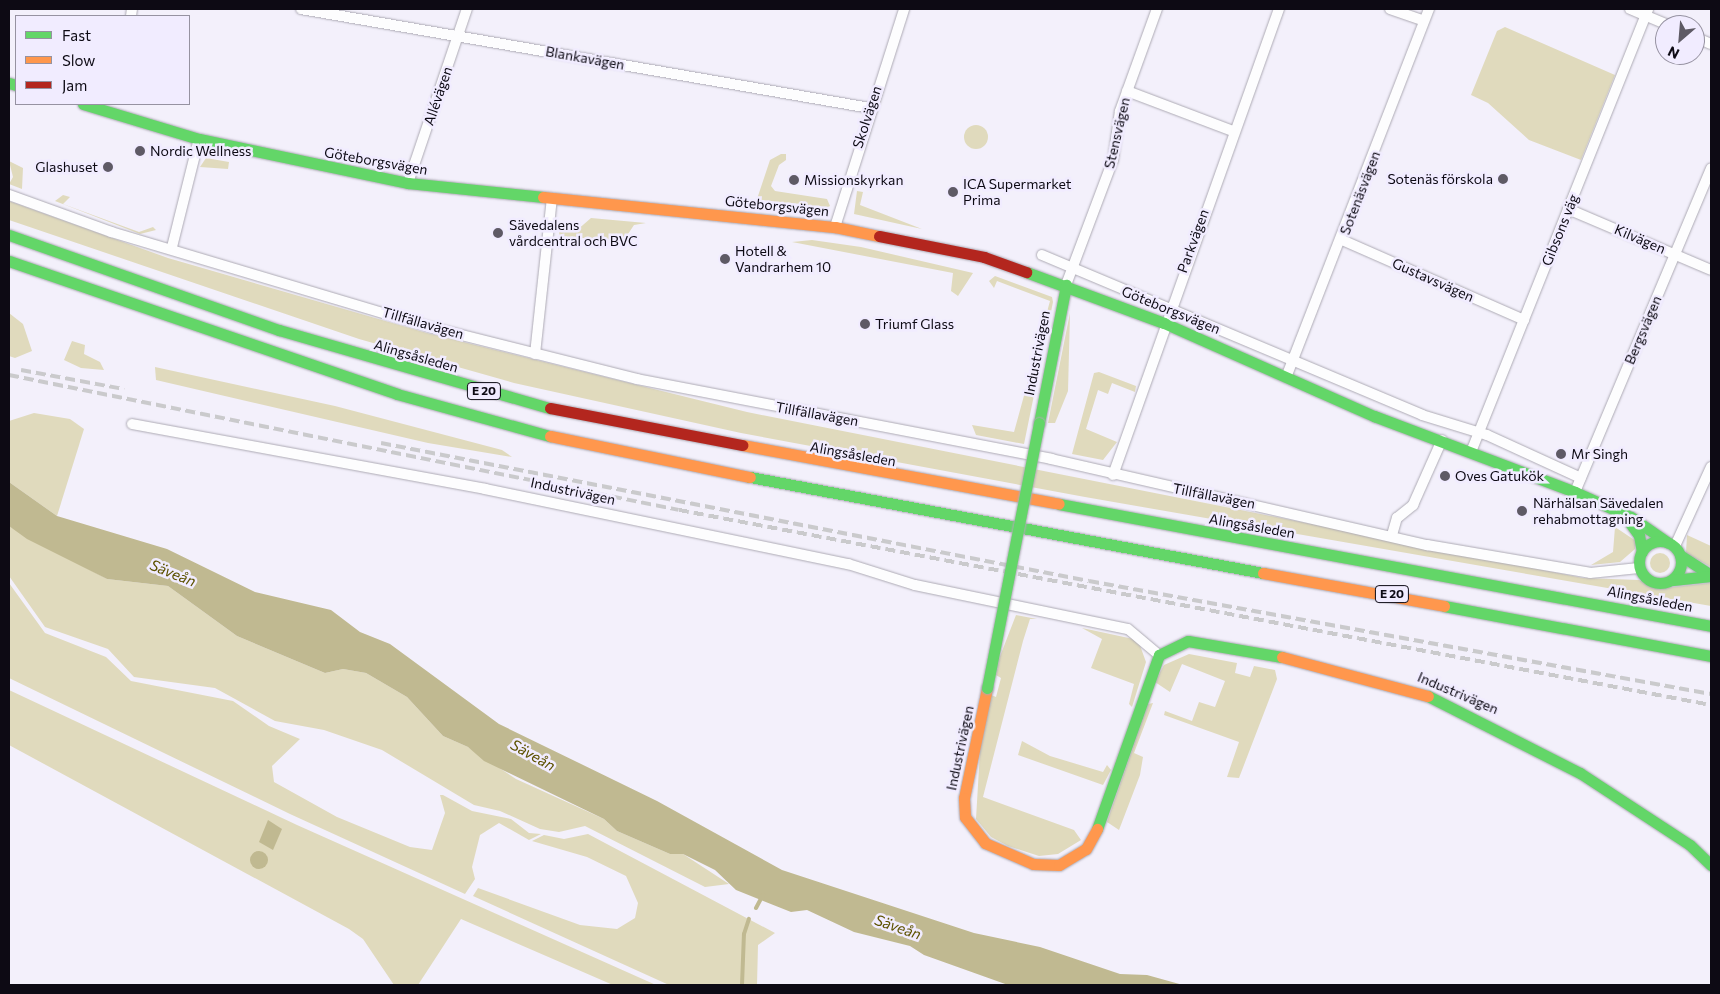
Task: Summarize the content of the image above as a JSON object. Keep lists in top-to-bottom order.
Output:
{
  "streets": {
    "main road": [
      "Göteborgsvägen",
      "Industrivägen",
      "Alingsåsleden",
      "E 20"
    ],
    "street": [
      "Blankavägen",
      "Allévägen",
      "Skolvägen",
      "Stensvägen",
      "Sotenäsvägen",
      "Gibsons väg",
      "Kilvägen",
      "Parkvägen",
      "Gustavsvägen",
      "Tillfällavägen",
      "Bergsvägen"
    ]
  },
  "crossings": [
    ["Blankavägen", "Allévägen"],
    ["Blankavägen", "Skolvägen"],
    ["Allévägen", "Göteborgsvägen"],
    ["Skolvägen", "Göteborgsvägen"],
    ["Stensvägen", "Göteborgsvägen"],
    ["Stensvägen", "Industrivägen"],
    ["Göteborgsvägen", "Sotenäsvägen"],
    ["Göteborgsvägen", "Gibsons väg"],
    ["Göteborgsvägen", "Parkvägen"],
    ["Göteborgsvägen", "Tillfällavägen"],
    ["Göteborgsvägen", "Bergsvägen"],
    ["Göteborgsvägen", "Industrivägen"],
    ["Sotenäsvägen", "Gustavsvägen"],
    ["Gibsons väg", "Kilvägen"],
    ["Gibsons väg", "Gustavsvägen"],
    ["Kilvägen", "Bergsvägen"],
    ["Parkvägen", "Tillfällavägen"]
  ],
  "water": ["Säveån"],
  "places": [
    "Nordic Wellness",
    "Glashuset",
    "Sotenäs förskola",
    "Missionskyrkan",
    "ICA Supermarket Prima",
    "Sävedalens vårdcentral och BVC",
    "Hotell & Vandrarhem 10",
    "Triumf Glass",
    "Mr Singh",
    "Oves Gatukök",
    "Närhälsan Sävedalen rehabmottagning"
  ],
  "legend": ["Fast", "Slow", "Jam"],
  "north": "bottom left"
}
